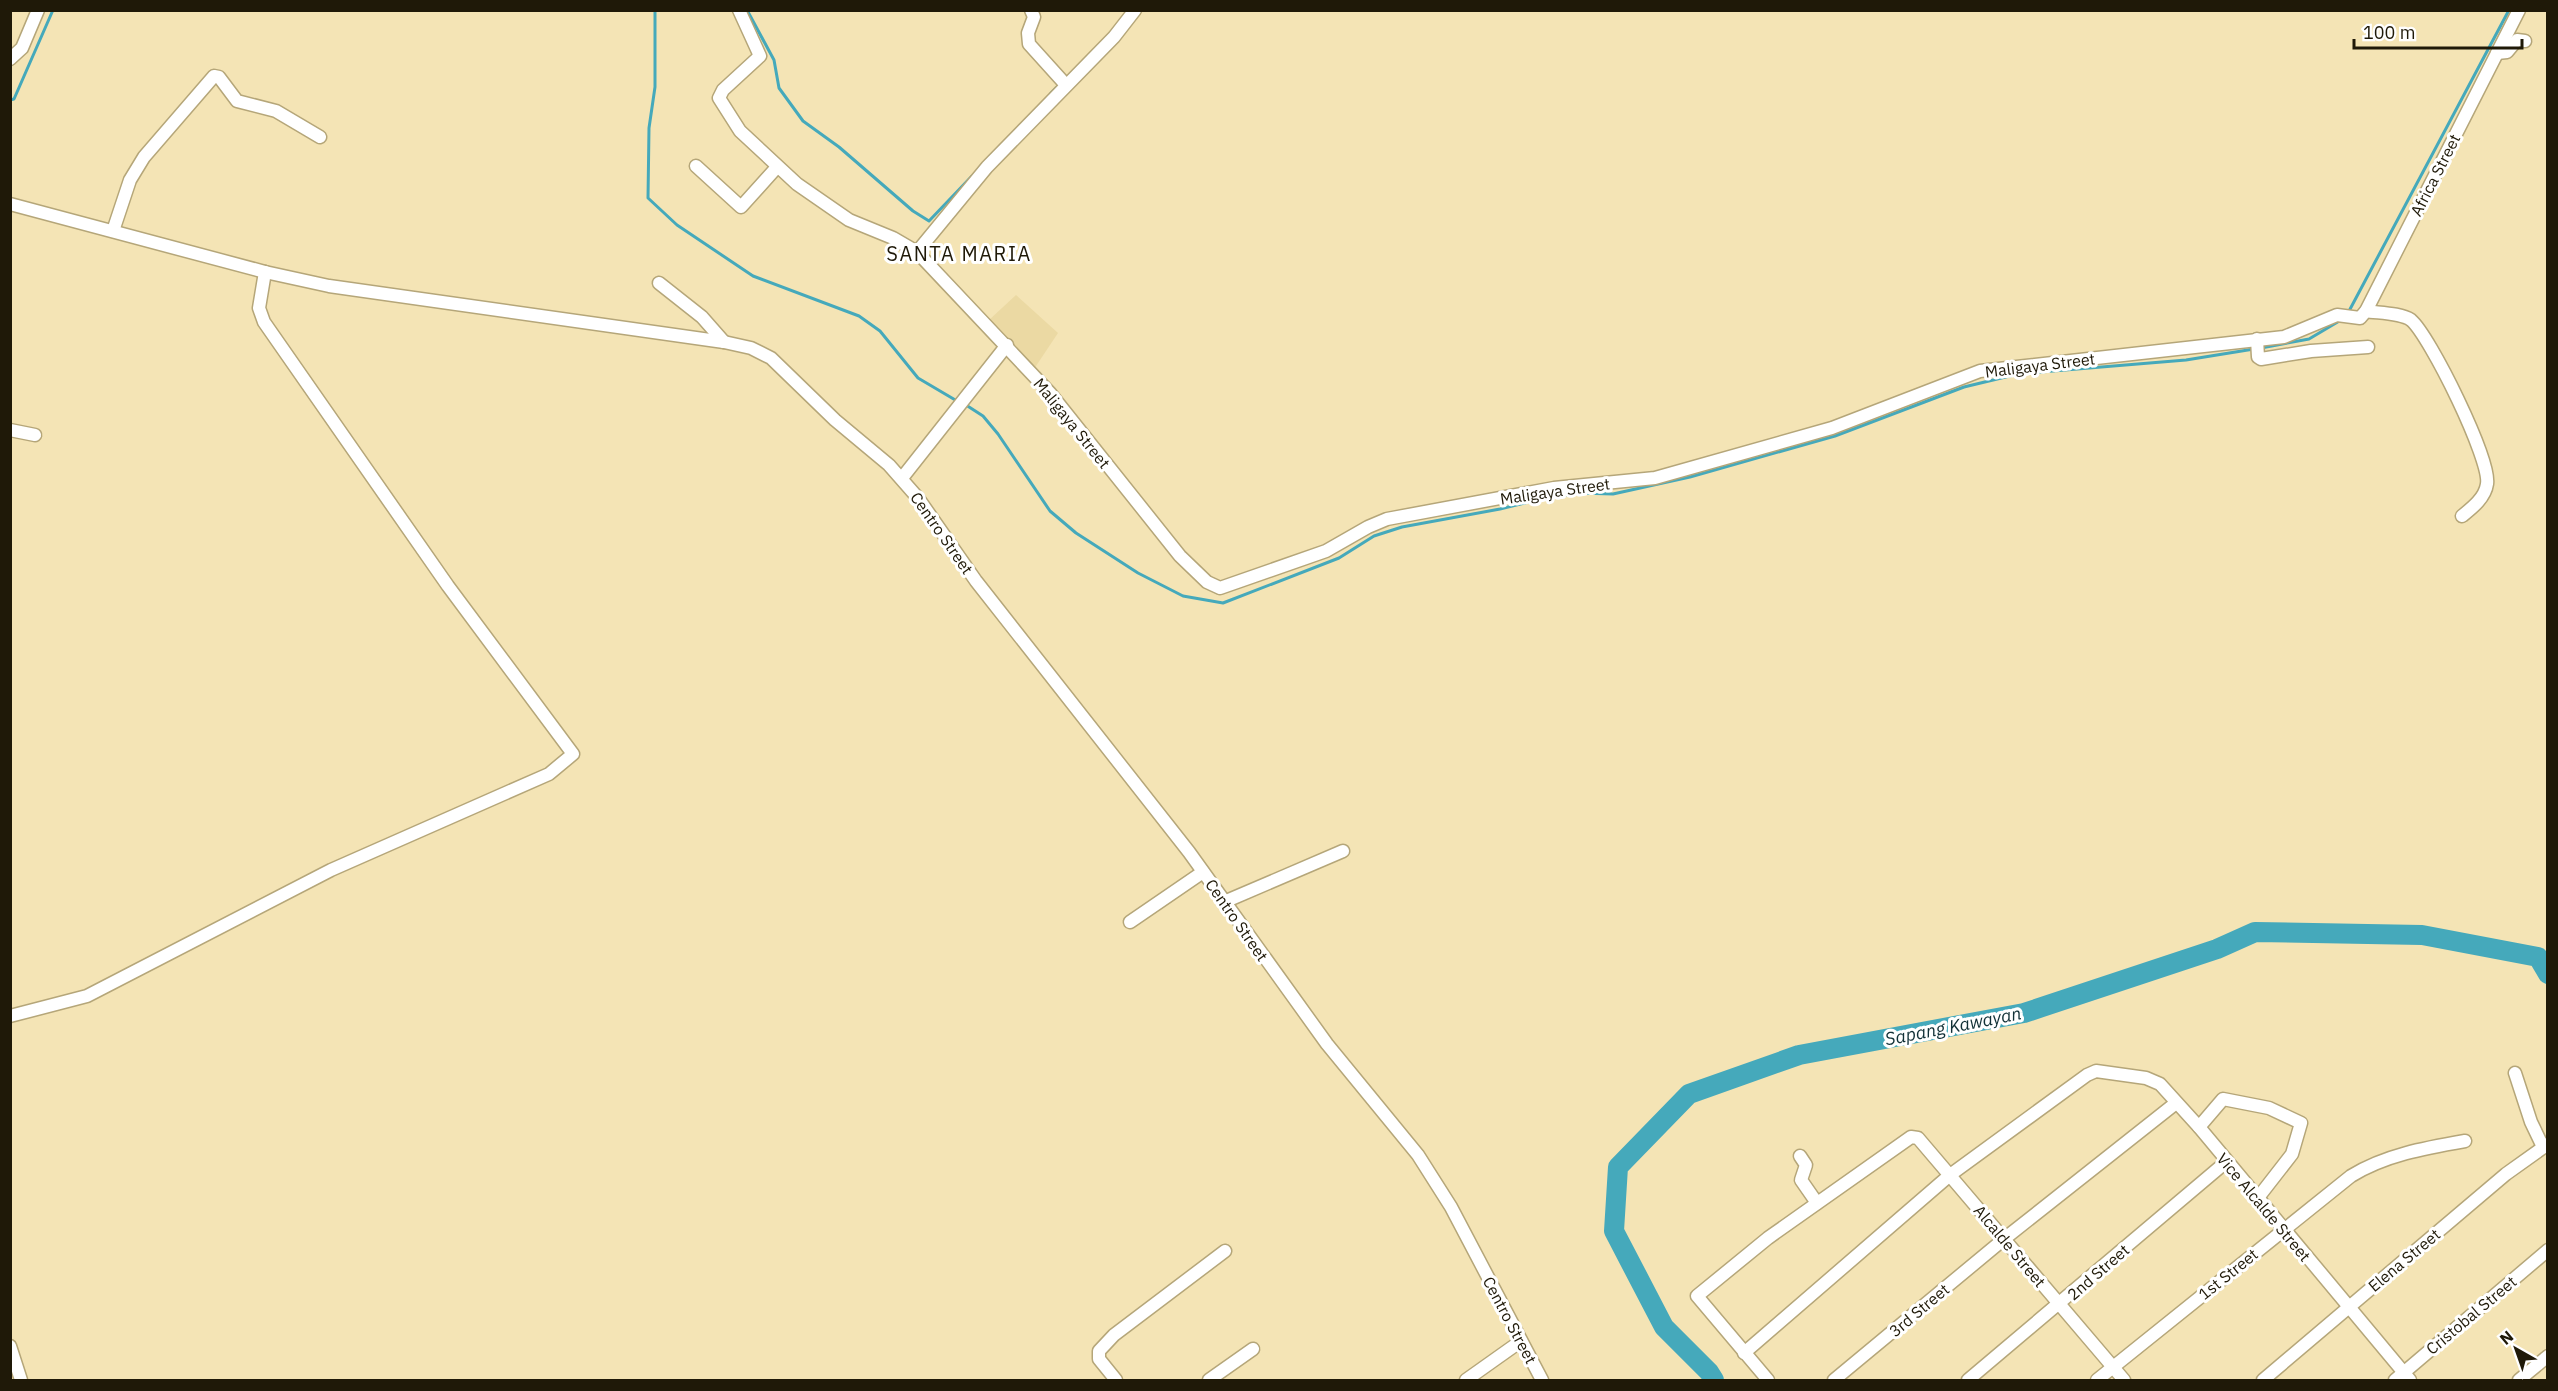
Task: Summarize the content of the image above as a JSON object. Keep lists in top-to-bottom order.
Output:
{
  "streets": {
    "street": [
      "Africa Street",
      "Maligaya Street",
      "Centro Street",
      "Vice Alcalde Street",
      "Alcalde Street",
      "Elena Street",
      "2nd Street",
      "1st Street",
      "3rd Street",
      "Cristobal Street"
    ]
  },
  "crossings": [
    ["Africa Street", "Maligaya Street"],
    ["Vice Alcalde Street", "Alcalde Street"],
    ["Vice Alcalde Street", "Elena Street"],
    ["Vice Alcalde Street", "2nd Street"],
    ["Vice Alcalde Street", "1st Street"],
    ["Vice Alcalde Street", "3rd Street"],
    ["Vice Alcalde Street", "Cristobal Street"],
    ["Alcalde Street", "2nd Street"],
    ["Alcalde Street", "1st Street"],
    ["Alcalde Street", "3rd Street"]
  ],
  "districts": ["SANTA MARIA"],
  "water": ["Sapang Kawayan"],
  "scale_bar": "100 m",
  "north": "top left"
}
